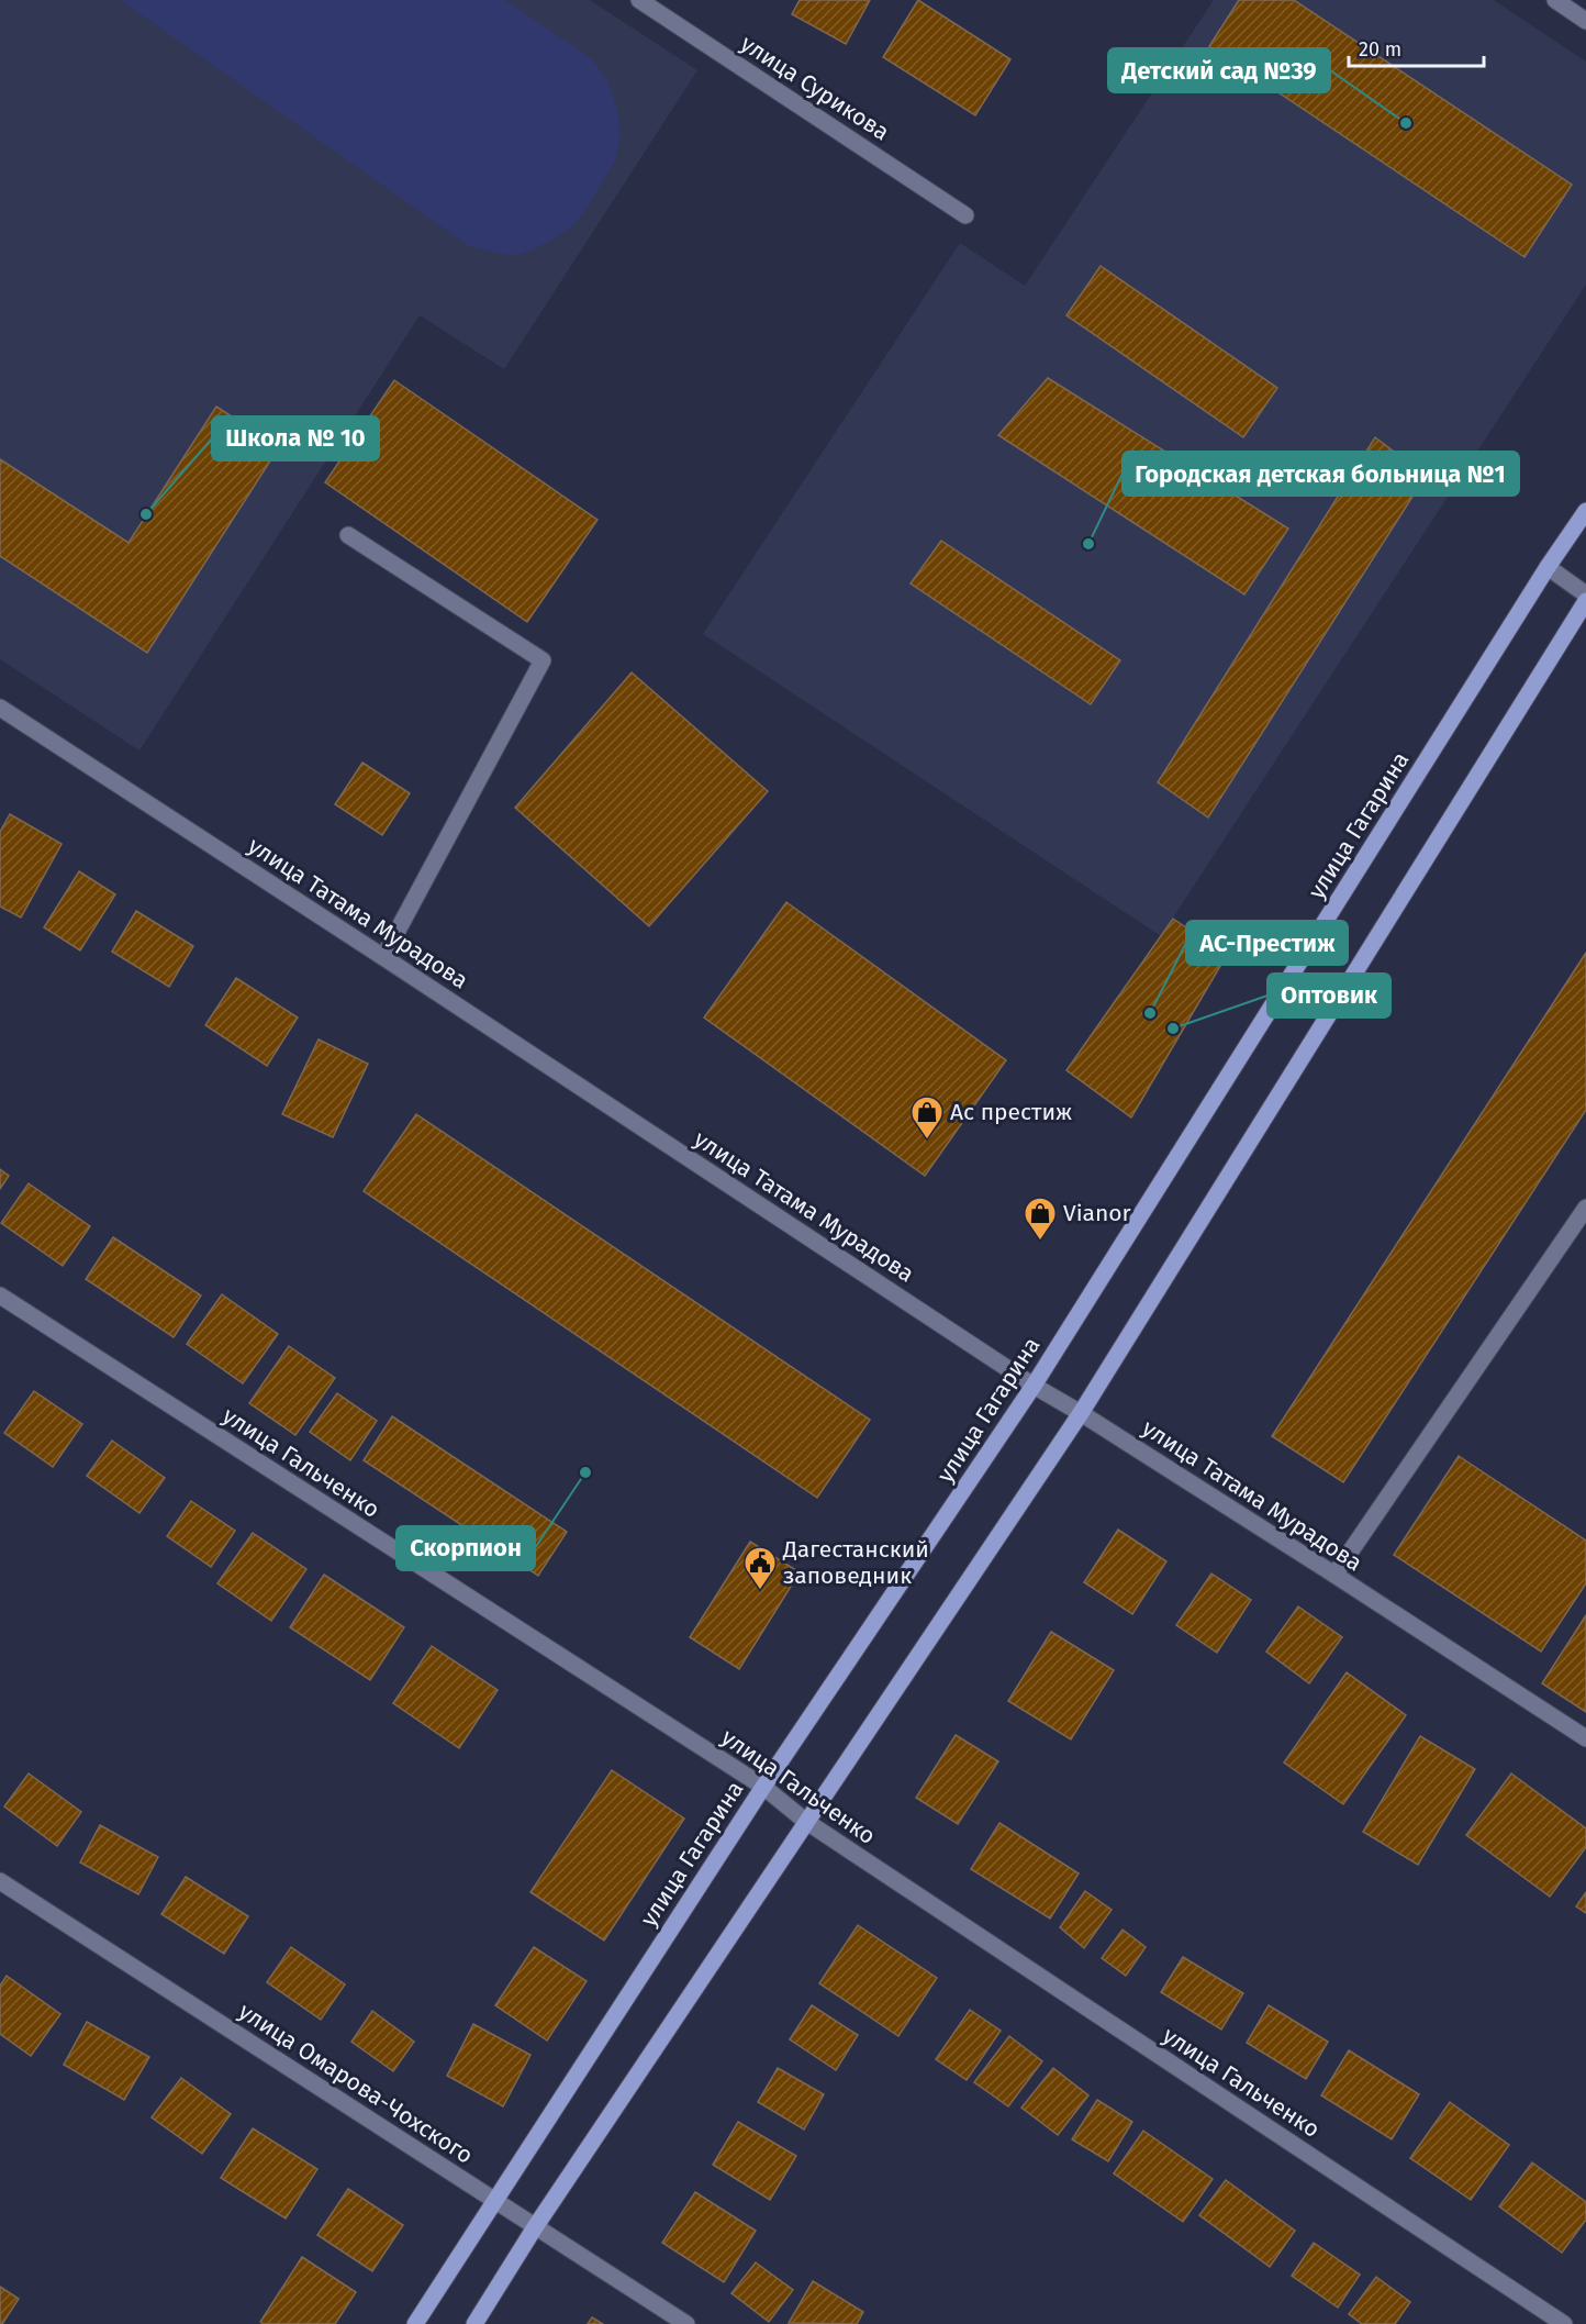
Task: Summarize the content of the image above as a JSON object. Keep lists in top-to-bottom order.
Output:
{
  "streets": {
    "main road": ["улица Гагарина"],
    "street": [
      "улица Сурикова",
      "улица Татама Мурадова",
      "улица Гальченко",
      "улица Омарова-Чохского"
    ]
  },
  "crossings": [
    ["улица Гагарина", "улица Татама Мурадова"],
    ["улица Гагарина", "улица Гальченко"],
    ["улица Гагарина", "улица Омарова-Чохского"]
  ],
  "places": {
    "other": [
      "Детский сад №39",
      "Школа № 10",
      "Городская детская больница №1",
      "АС-Престиж",
      "Оптовик",
      "Скорпион"
    ],
    "shop": ["Ас престиж", "Vianor"],
    "public building": ["Дагестанский заповедник"]
  },
  "scale_bar": "20 m"
}
